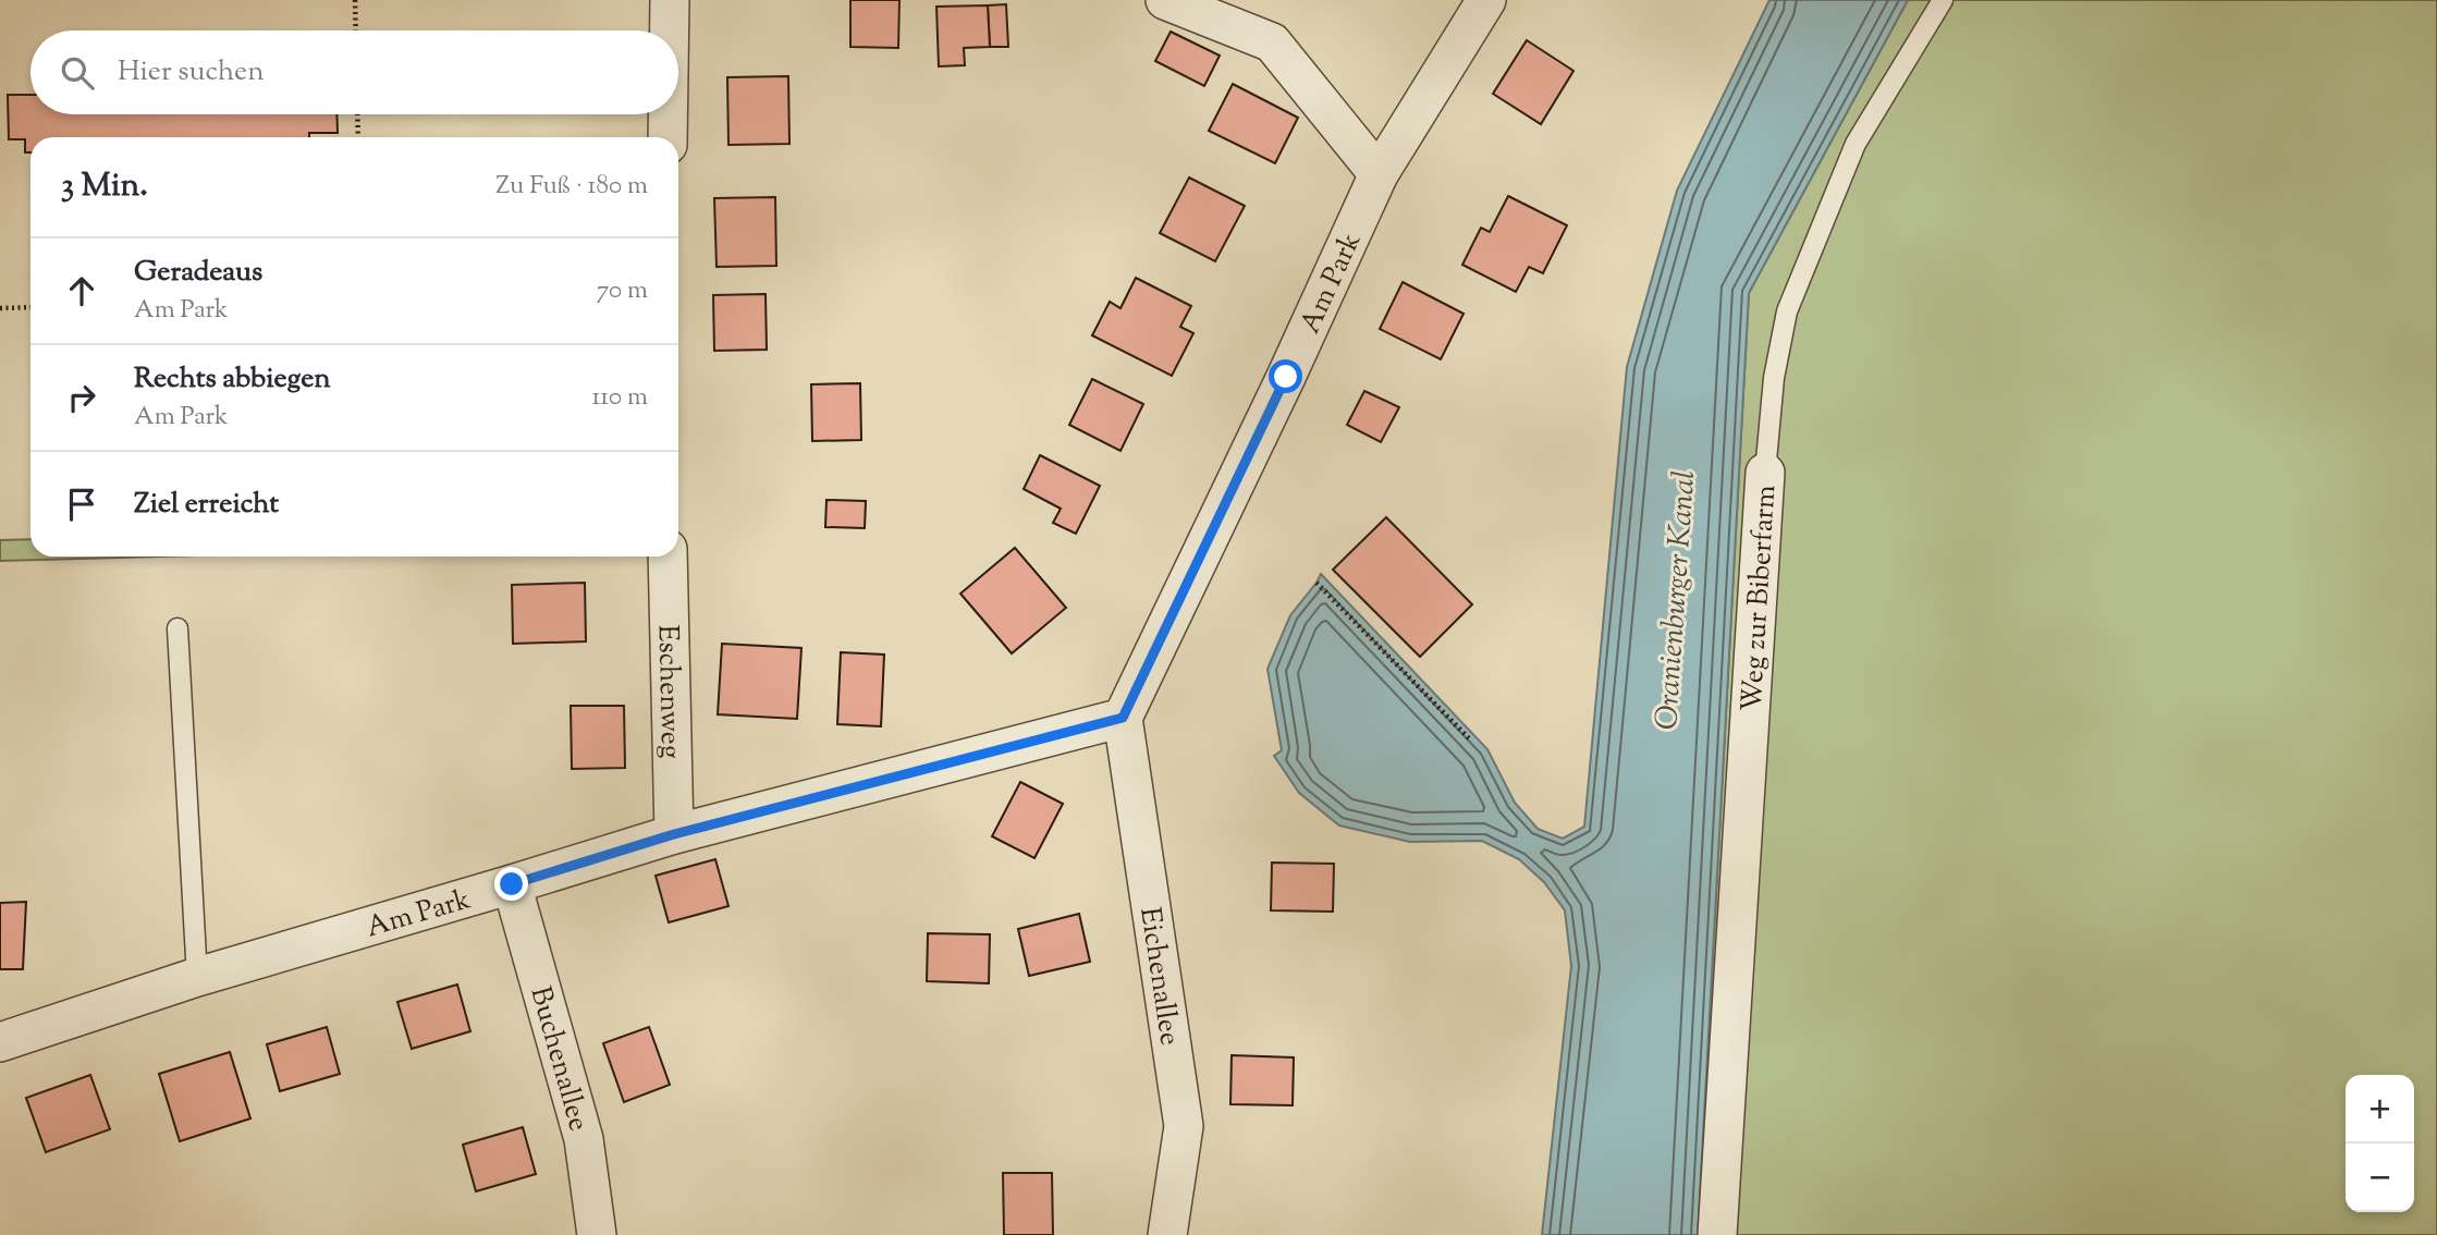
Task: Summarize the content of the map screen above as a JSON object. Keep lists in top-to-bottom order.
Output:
{
  "streets": {
    "street": [
      "Am Park",
      "Weg zur Biberfarm",
      "Eschenweg",
      "Eichenallee",
      "Buchenallee"
    ]
  },
  "crossings": [
    ["Am Park", "Eschenweg"],
    ["Am Park", "Eichenallee"],
    ["Am Park", "Buchenallee"]
  ],
  "water": ["Oranienburger Kanal"],
  "page": {
    "search": "Hier suchen",
    "heading": ["3 Min.", "Zu Fuß · 180 m"],
    "list": [
      ["Geradeaus", "Am Park", "70 m"],
      ["Rechts abbiegen", "Am Park", "110 m"],
      "Ziel erreicht"
    ],
    "map_buttons": ["+", "−"]
  }
}
